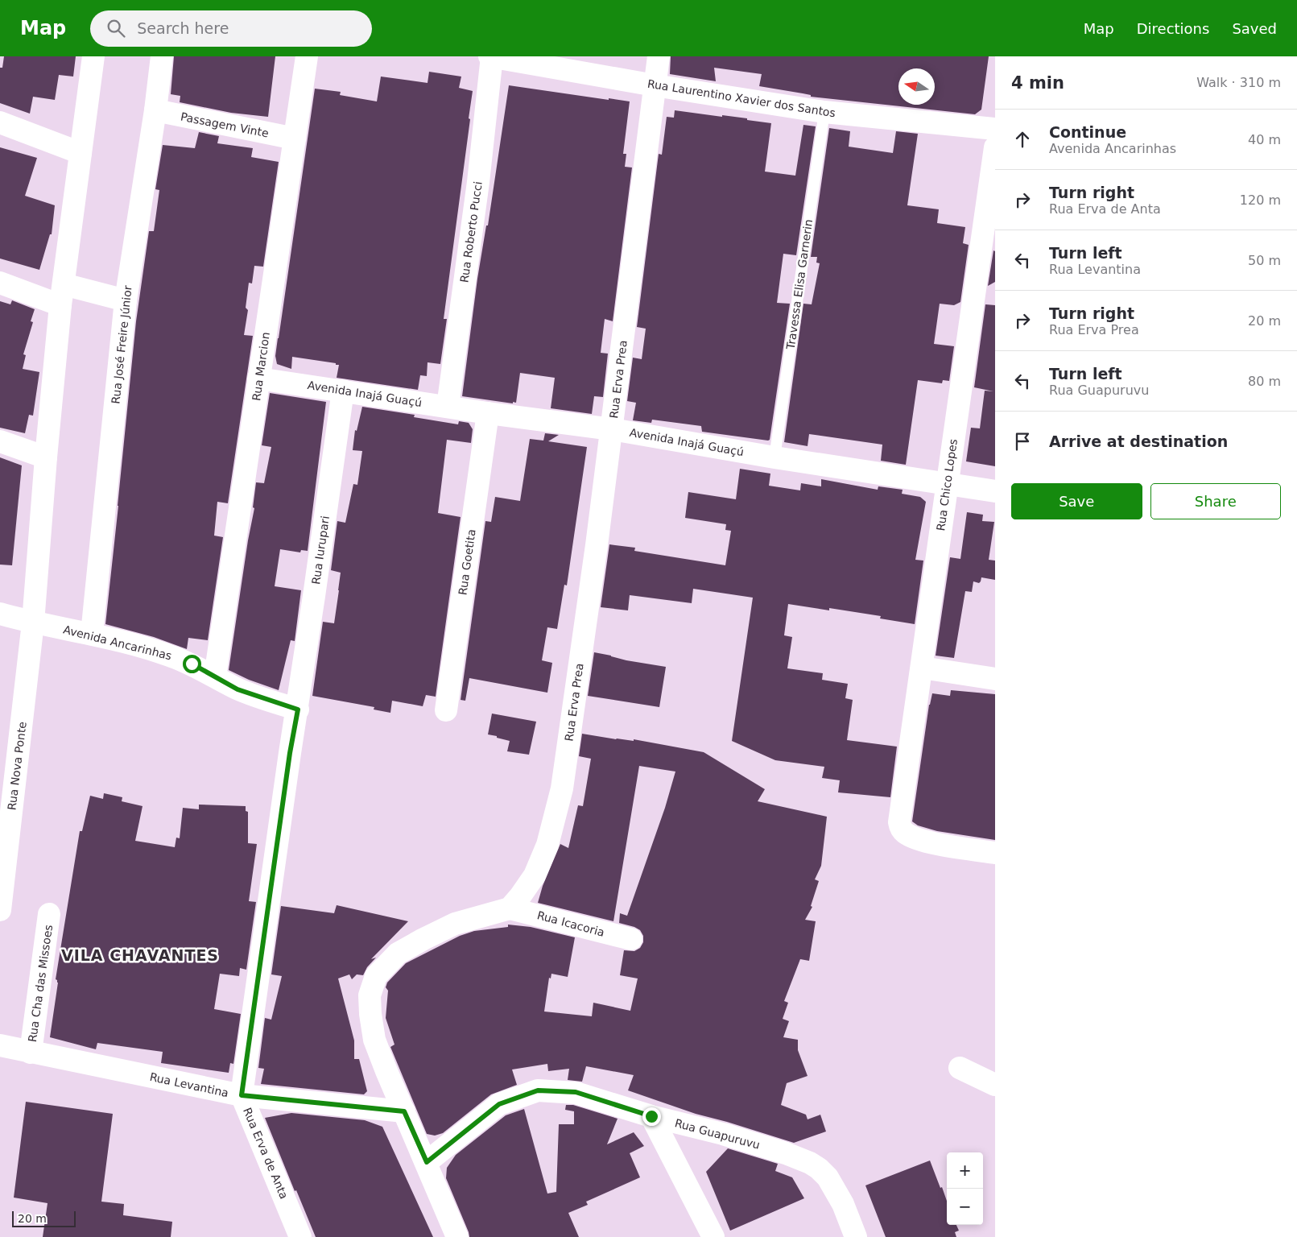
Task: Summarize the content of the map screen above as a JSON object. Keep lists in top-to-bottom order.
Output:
{
  "streets": {
    "street": [
      "Rua Laurentino Xavier dos Santos",
      "Passagem Vinte",
      "Rua Roberto Pucci",
      "Rua José Freire Júnior",
      "Rua Marcion",
      "Rua Erva Prea",
      "Avenida Inajá Guaçú",
      "Rua Chico Lopes",
      "Rua Iurupari",
      "Rua Goetita",
      "Avenida Ancarinhas",
      "Rua Nova Ponte",
      "Rua Icacoria",
      "Rua Cha das Missoes",
      "Rua Levantina",
      "Rua Guapuruvu",
      "Rua Erva de Anta"
    ],
    "lane": ["Travessa Elisa Garnerin"]
  },
  "crossings": [
    ["Rua Laurentino Xavier dos Santos", "Rua Roberto Pucci"],
    ["Rua Laurentino Xavier dos Santos", "Travessa Elisa Garnerin"],
    ["Rua Laurentino Xavier dos Santos", "Rua Erva Prea"],
    ["Passagem Vinte", "Rua José Freire Júnior"],
    ["Passagem Vinte", "Rua Marcion"],
    ["Rua Roberto Pucci", "Avenida Inajá Guaçú"],
    ["Travessa Elisa Garnerin", "Avenida Inajá Guaçú"],
    ["Rua José Freire Júnior", "Avenida Ancarinhas"],
    ["Rua Marcion", "Avenida Inajá Guaçú"],
    ["Rua Marcion", "Avenida Ancarinhas"],
    ["Rua Erva Prea", "Avenida Inajá Guaçú"],
    ["Rua Erva Prea", "Rua Icacoria"],
    ["Avenida Inajá Guaçú", "Rua Chico Lopes"],
    ["Avenida Inajá Guaçú", "Rua Iurupari"],
    ["Avenida Inajá Guaçú", "Rua Goetita"],
    ["Rua Iurupari", "Avenida Ancarinhas"],
    ["Rua Iurupari", "Rua Erva de Anta"],
    ["Avenida Ancarinhas", "Rua Nova Ponte"],
    ["Avenida Ancarinhas", "Rua Erva de Anta"],
    ["Rua Cha das Missoes", "Rua Levantina"],
    ["Rua Levantina", "Rua Erva de Anta"]
  ],
  "districts": ["VILA CHAVANTES"],
  "scale_bar": "20 m",
  "north": "left",
  "page": {
    "header": "Map",
    "search": "Search here",
    "nav": ["Map", "Directions", "Saved"],
    "heading": ["4 min", "Walk · 310 m"],
    "list": [
      ["Continue", "Avenida Ancarinhas", "40 m"],
      ["Turn right", "Rua Erva de Anta", "120 m"],
      ["Turn left", "Rua Levantina", "50 m"],
      ["Turn right", "Rua Erva Prea", "20 m"],
      ["Turn left", "Rua Guapuruvu", "80 m"],
      "Arrive at destination"
    ],
    "buttons": ["Save", "Share"],
    "map_buttons": ["+", "−"],
    "scale": "20 m"
  }
}
